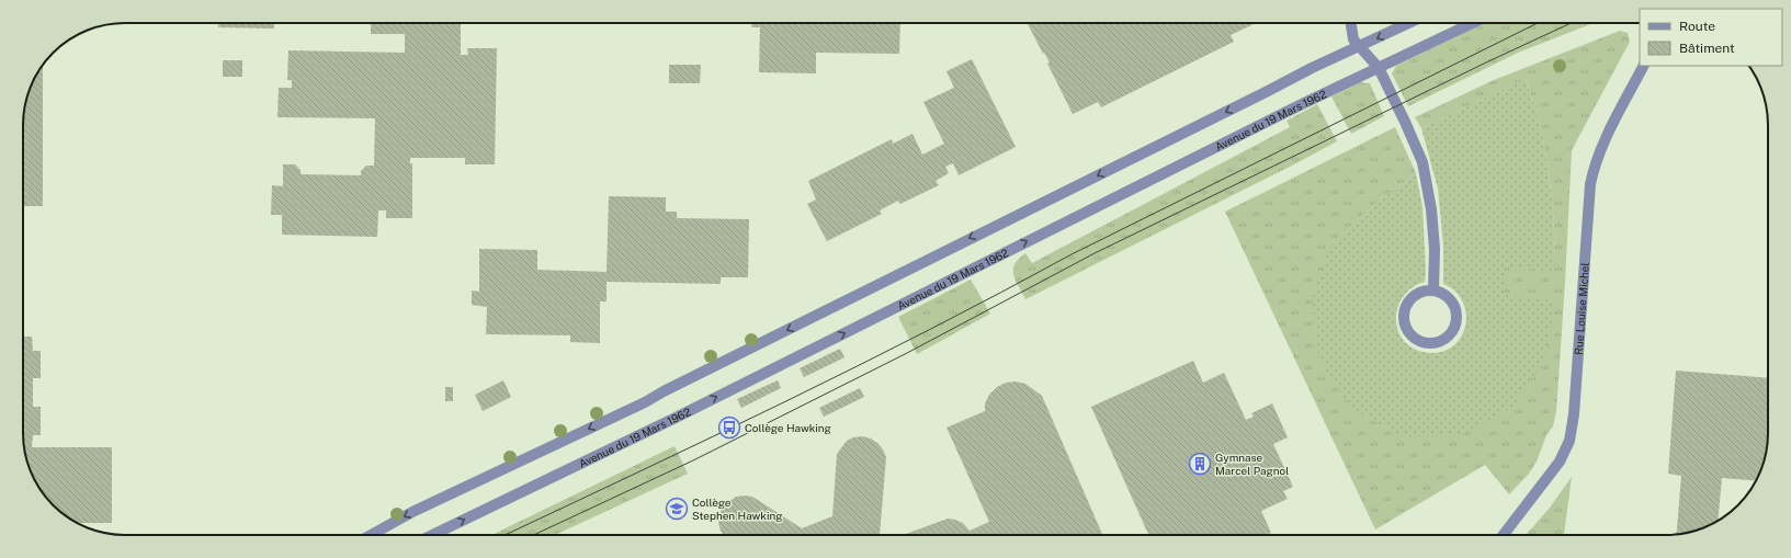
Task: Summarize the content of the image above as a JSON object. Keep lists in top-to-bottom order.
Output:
{
  "streets": {
    "street": ["Avenue du 19 Mars 1962", "Rue Louise Michel"]
  },
  "places": {
    "bus stop": ["Collège Hawking"],
    "building": ["Gymnase Marcel Pagnol"],
    "school or university": ["Collège Stephen Hawking"]
  },
  "legend": ["Route", "Bâtiment"]
}
